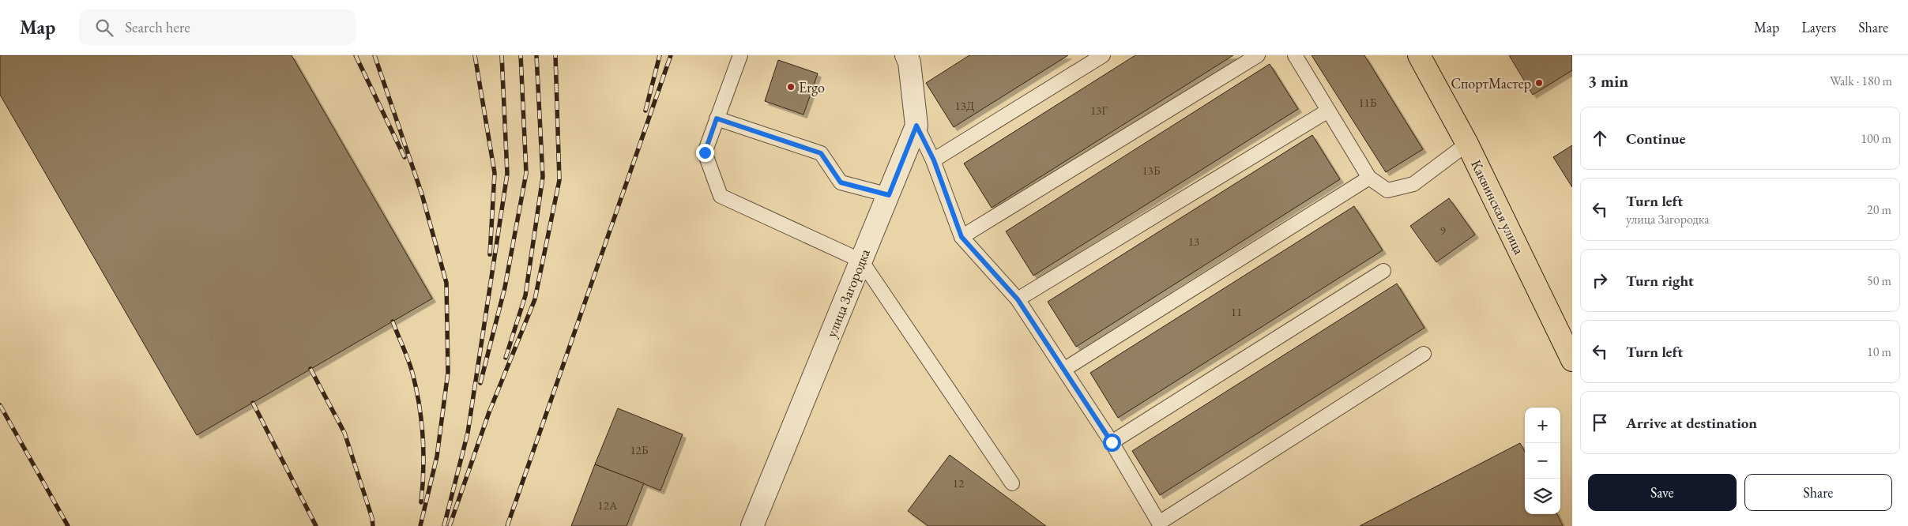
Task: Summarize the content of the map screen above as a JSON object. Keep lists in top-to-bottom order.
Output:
{
  "streets": {
    "main road": ["Каквинская улица"],
    "street": ["улица Загородка"]
  },
  "places": ["СпортМастер", "Ergo"],
  "house_numbers": [
    "11Б",
    "13Д",
    "13Г",
    "13Б",
    "9",
    "13",
    "11",
    "12Б",
    "12",
    "12А"
  ],
  "page": {
    "header": "Map",
    "search": "Search here",
    "nav": ["Map", "Layers", "Share"],
    "heading": ["3 min", "Walk · 180 m"],
    "list": [
      ["Continue", "100 m"],
      ["Turn left", "улица Загородка", "20 m"],
      ["Turn right", "50 m"],
      ["Turn left", "10 m"],
      "Arrive at destination"
    ],
    "map_buttons": ["+", "−"],
    "buttons": ["Save", "Share"]
  }
}
